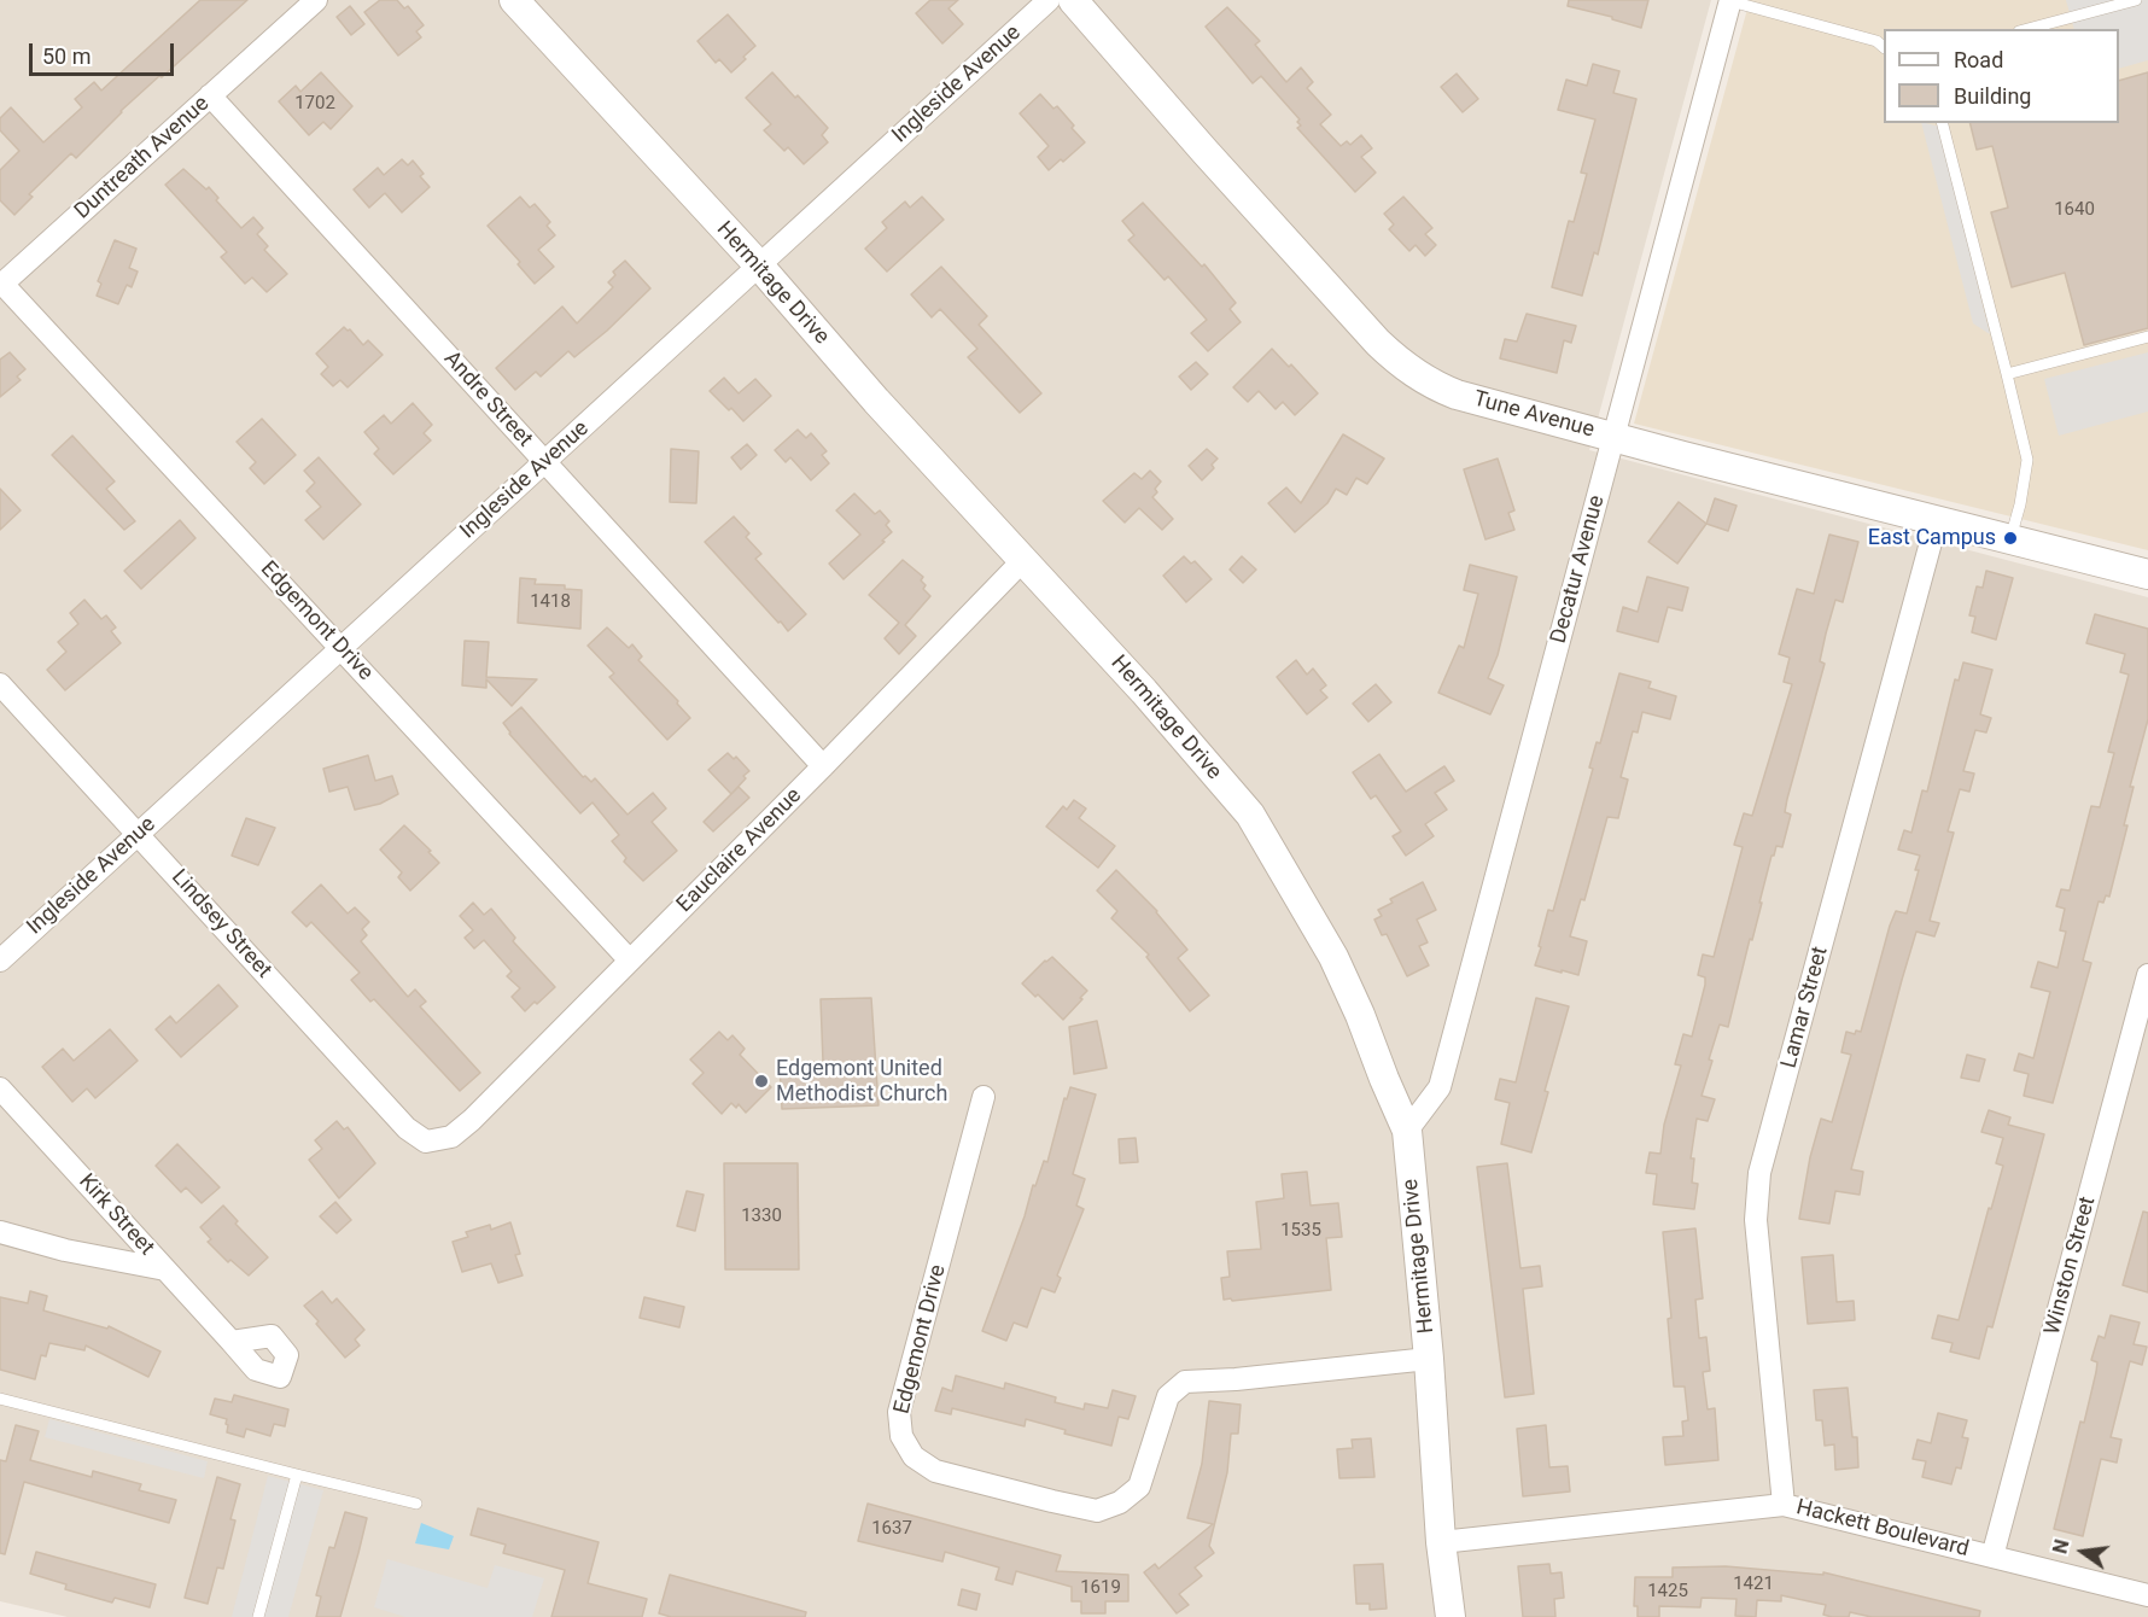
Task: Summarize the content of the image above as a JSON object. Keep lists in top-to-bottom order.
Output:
{
  "streets": {
    "street": [
      "Ingleside Avenue",
      "Duntreath Avenue",
      "Hermitage Drive",
      "Andre Street",
      "Tune Avenue",
      "Decatur Avenue",
      "Edgemont Drive",
      "Eauclaire Avenue",
      "Lindsey Street",
      "Lamar Street",
      "Kirk Street",
      "Winston Street",
      "Hackett Boulevard"
    ]
  },
  "crossings": [
    ["Ingleside Avenue", "Hermitage Drive"],
    ["Ingleside Avenue", "Andre Street"],
    ["Ingleside Avenue", "Edgemont Drive"],
    ["Ingleside Avenue", "Lindsey Street"],
    ["Duntreath Avenue", "Andre Street"],
    ["Duntreath Avenue", "Edgemont Drive"],
    ["Hermitage Drive", "Decatur Avenue"],
    ["Hermitage Drive", "Edgemont Drive"],
    ["Hermitage Drive", "Eauclaire Avenue"],
    ["Hermitage Drive", "Hackett Boulevard"],
    ["Andre Street", "Eauclaire Avenue"],
    ["Tune Avenue", "Decatur Avenue"],
    ["Tune Avenue", "Lamar Street"],
    ["Edgemont Drive", "Eauclaire Avenue"],
    ["Eauclaire Avenue", "Lindsey Street"],
    ["Lamar Street", "Hackett Boulevard"],
    ["Winston Street", "Hackett Boulevard"]
  ],
  "places": ["East Campus", "Edgemont United Methodist Church"],
  "house_numbers": [
    "1702",
    "1640",
    "1418",
    "1330",
    "1535",
    "1637",
    "1421",
    "1619",
    "1425"
  ],
  "legend": ["Road", "Building"],
  "scale_bar": "50 m",
  "north": "left"
}
